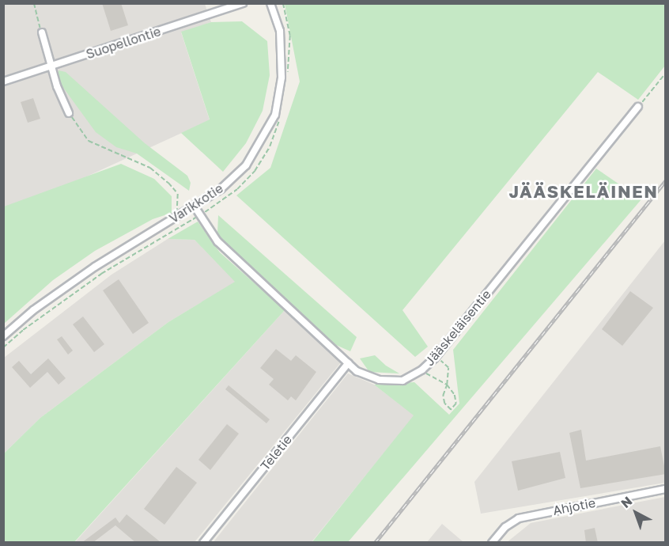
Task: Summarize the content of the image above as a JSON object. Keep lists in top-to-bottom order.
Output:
{
  "streets": {
    "street": [
      "Suopellontie",
      "Varikkotie",
      "Jääskeläisentie",
      "Teletie",
      "Ahjotie"
    ]
  },
  "crossings": [
    ["Varikkotie", "Jääskeläisentie"],
    ["Jääskeläisentie", "Teletie"]
  ],
  "districts": ["JÄÄSKELÄINEN"],
  "north": "top left"
}
